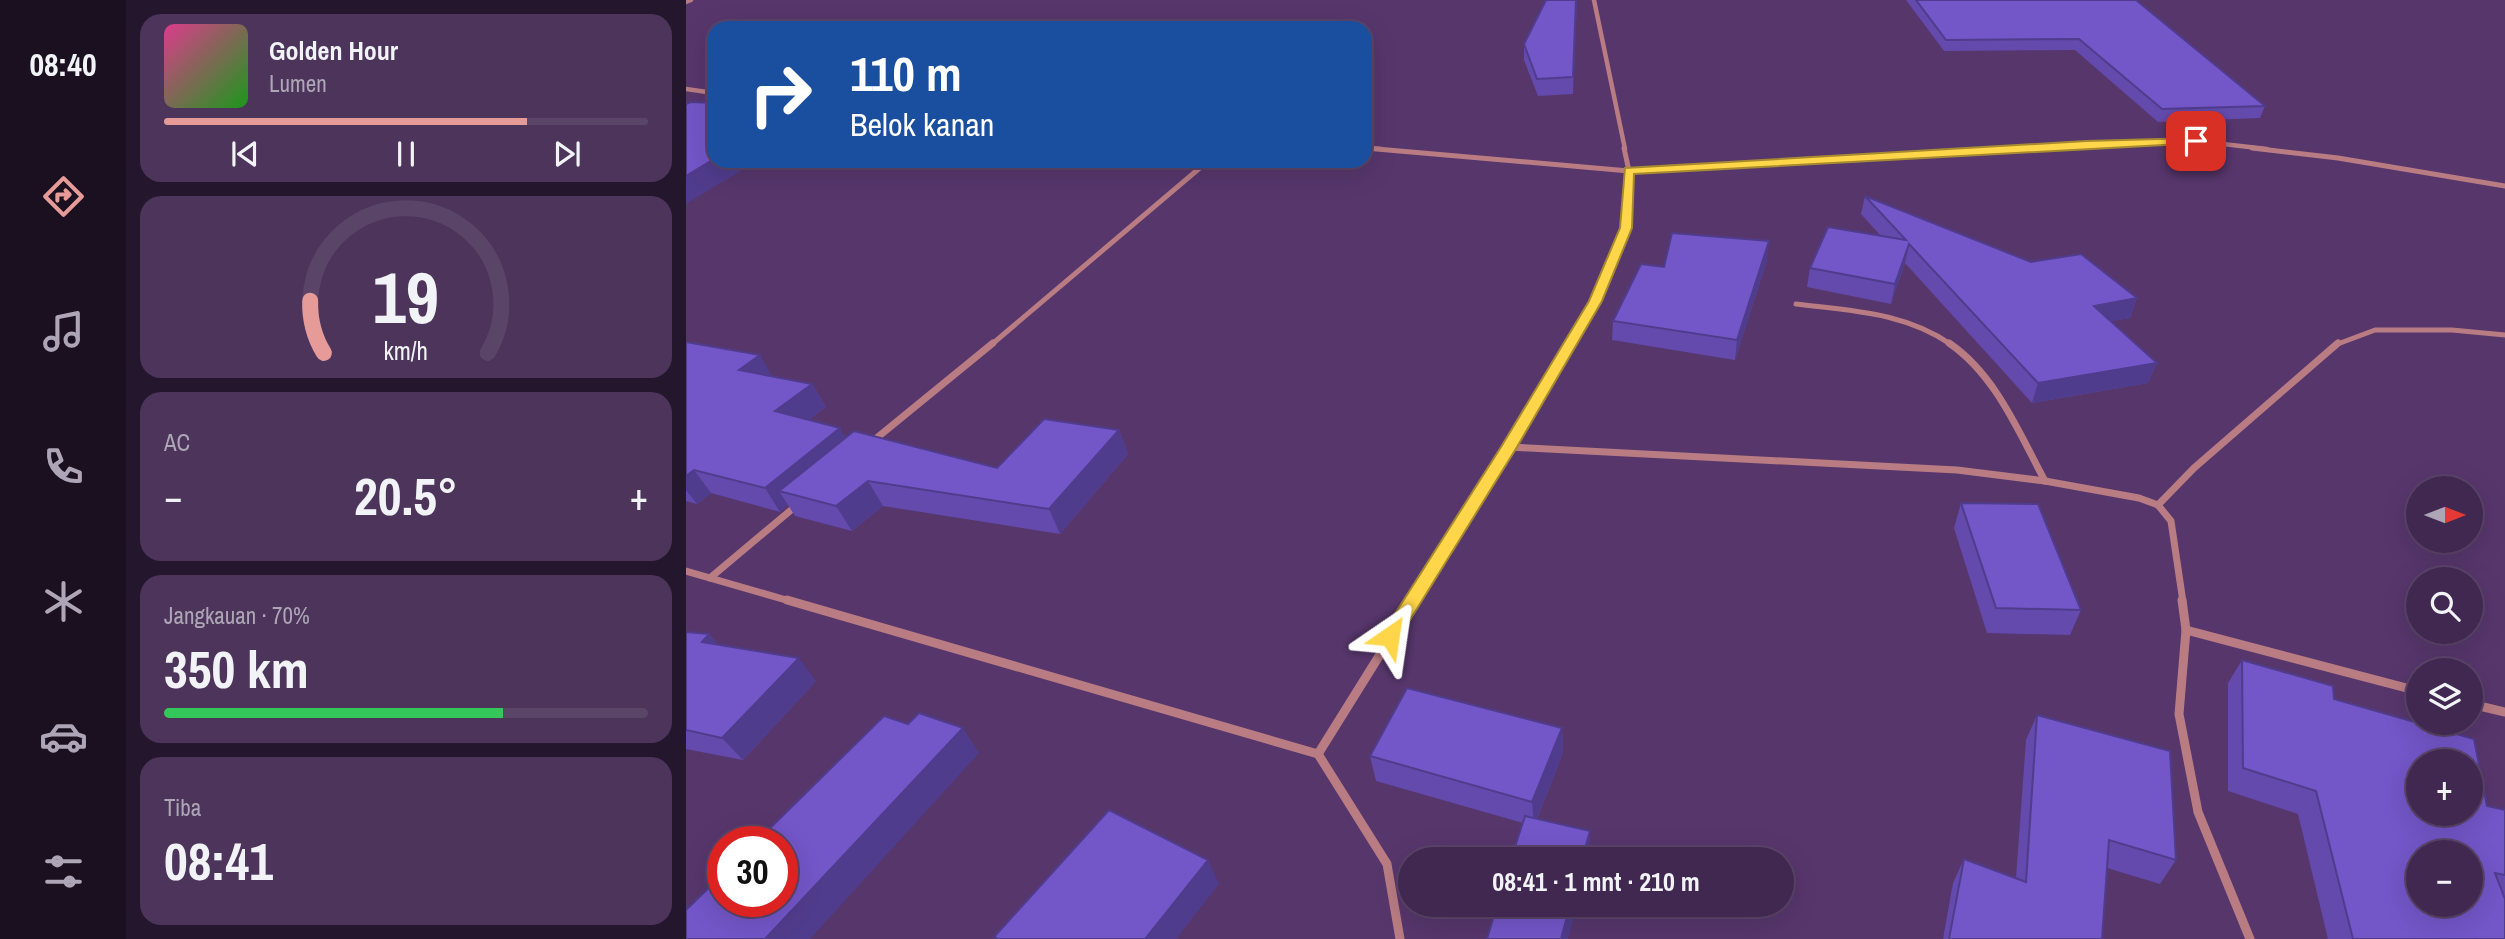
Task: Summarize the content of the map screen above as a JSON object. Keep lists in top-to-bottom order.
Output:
{
  "north": "right",
  "page": {
    "tabs": "08:40",
    "turn": ["110 m", "Belok kanan"],
    "song": ["Golden Hour", "Lumen"],
    "tile": [
      "AC",
      ["Jangkauan · 70%", "350 km"],
      ["Tiba", "08:41"]
    ],
    "heat": ["−", "20.5°", "+"],
    "map_buttons": ["+", "−"],
    "limit": "30",
    "trip": "08:41 · 1 mnt · 210 m",
    "gauge": ["19", "km/h"]
  }
}
